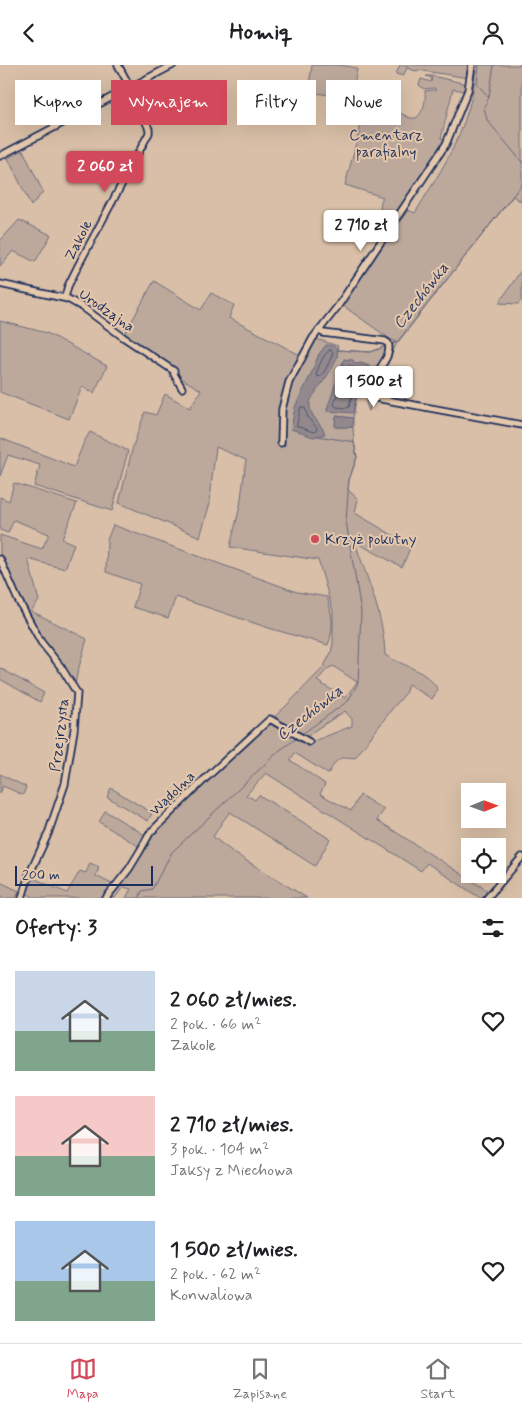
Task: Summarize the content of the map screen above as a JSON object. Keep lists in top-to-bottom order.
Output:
{
  "streets": {
    "street": [
      "Zakole",
      "Urodzajna",
      "Przejrzysta",
      "Wądolna"
    ]
  },
  "crossings": [
    ["Zakole", "Urodzajna"]
  ],
  "water": ["Czechówka"],
  "parks": ["Cmentarz parafialny"],
  "places": ["Krzyż pokutny"],
  "scale_bar": "200 m",
  "north": "right",
  "page": {
    "header": "Homiq",
    "chip": [
      "Kupno",
      "Wynajem",
      "Filtry",
      "Nowe"
    ],
    "price": ["2 060 zł", "2 710 zł", "1 500 zł"],
    "scale": "200 m",
    "heading": "Oferty: 3",
    "list": [
      {
        "name": "2 060 zł/mies.",
        "note": "2 pok. · 66 m² · Zakole"
      },
      {
        "name": "2 710 zł/mies.",
        "note": "3 pok. · 104 m² · Jaksy z Miechowa"
      },
      {
        "name": "1 500 zł/mies.",
        "note": "2 pok. · 62 m² · Konwaliowa"
      }
    ],
    "tabs": ["Mapa", "Zapisane", "Start"]
  }
}
